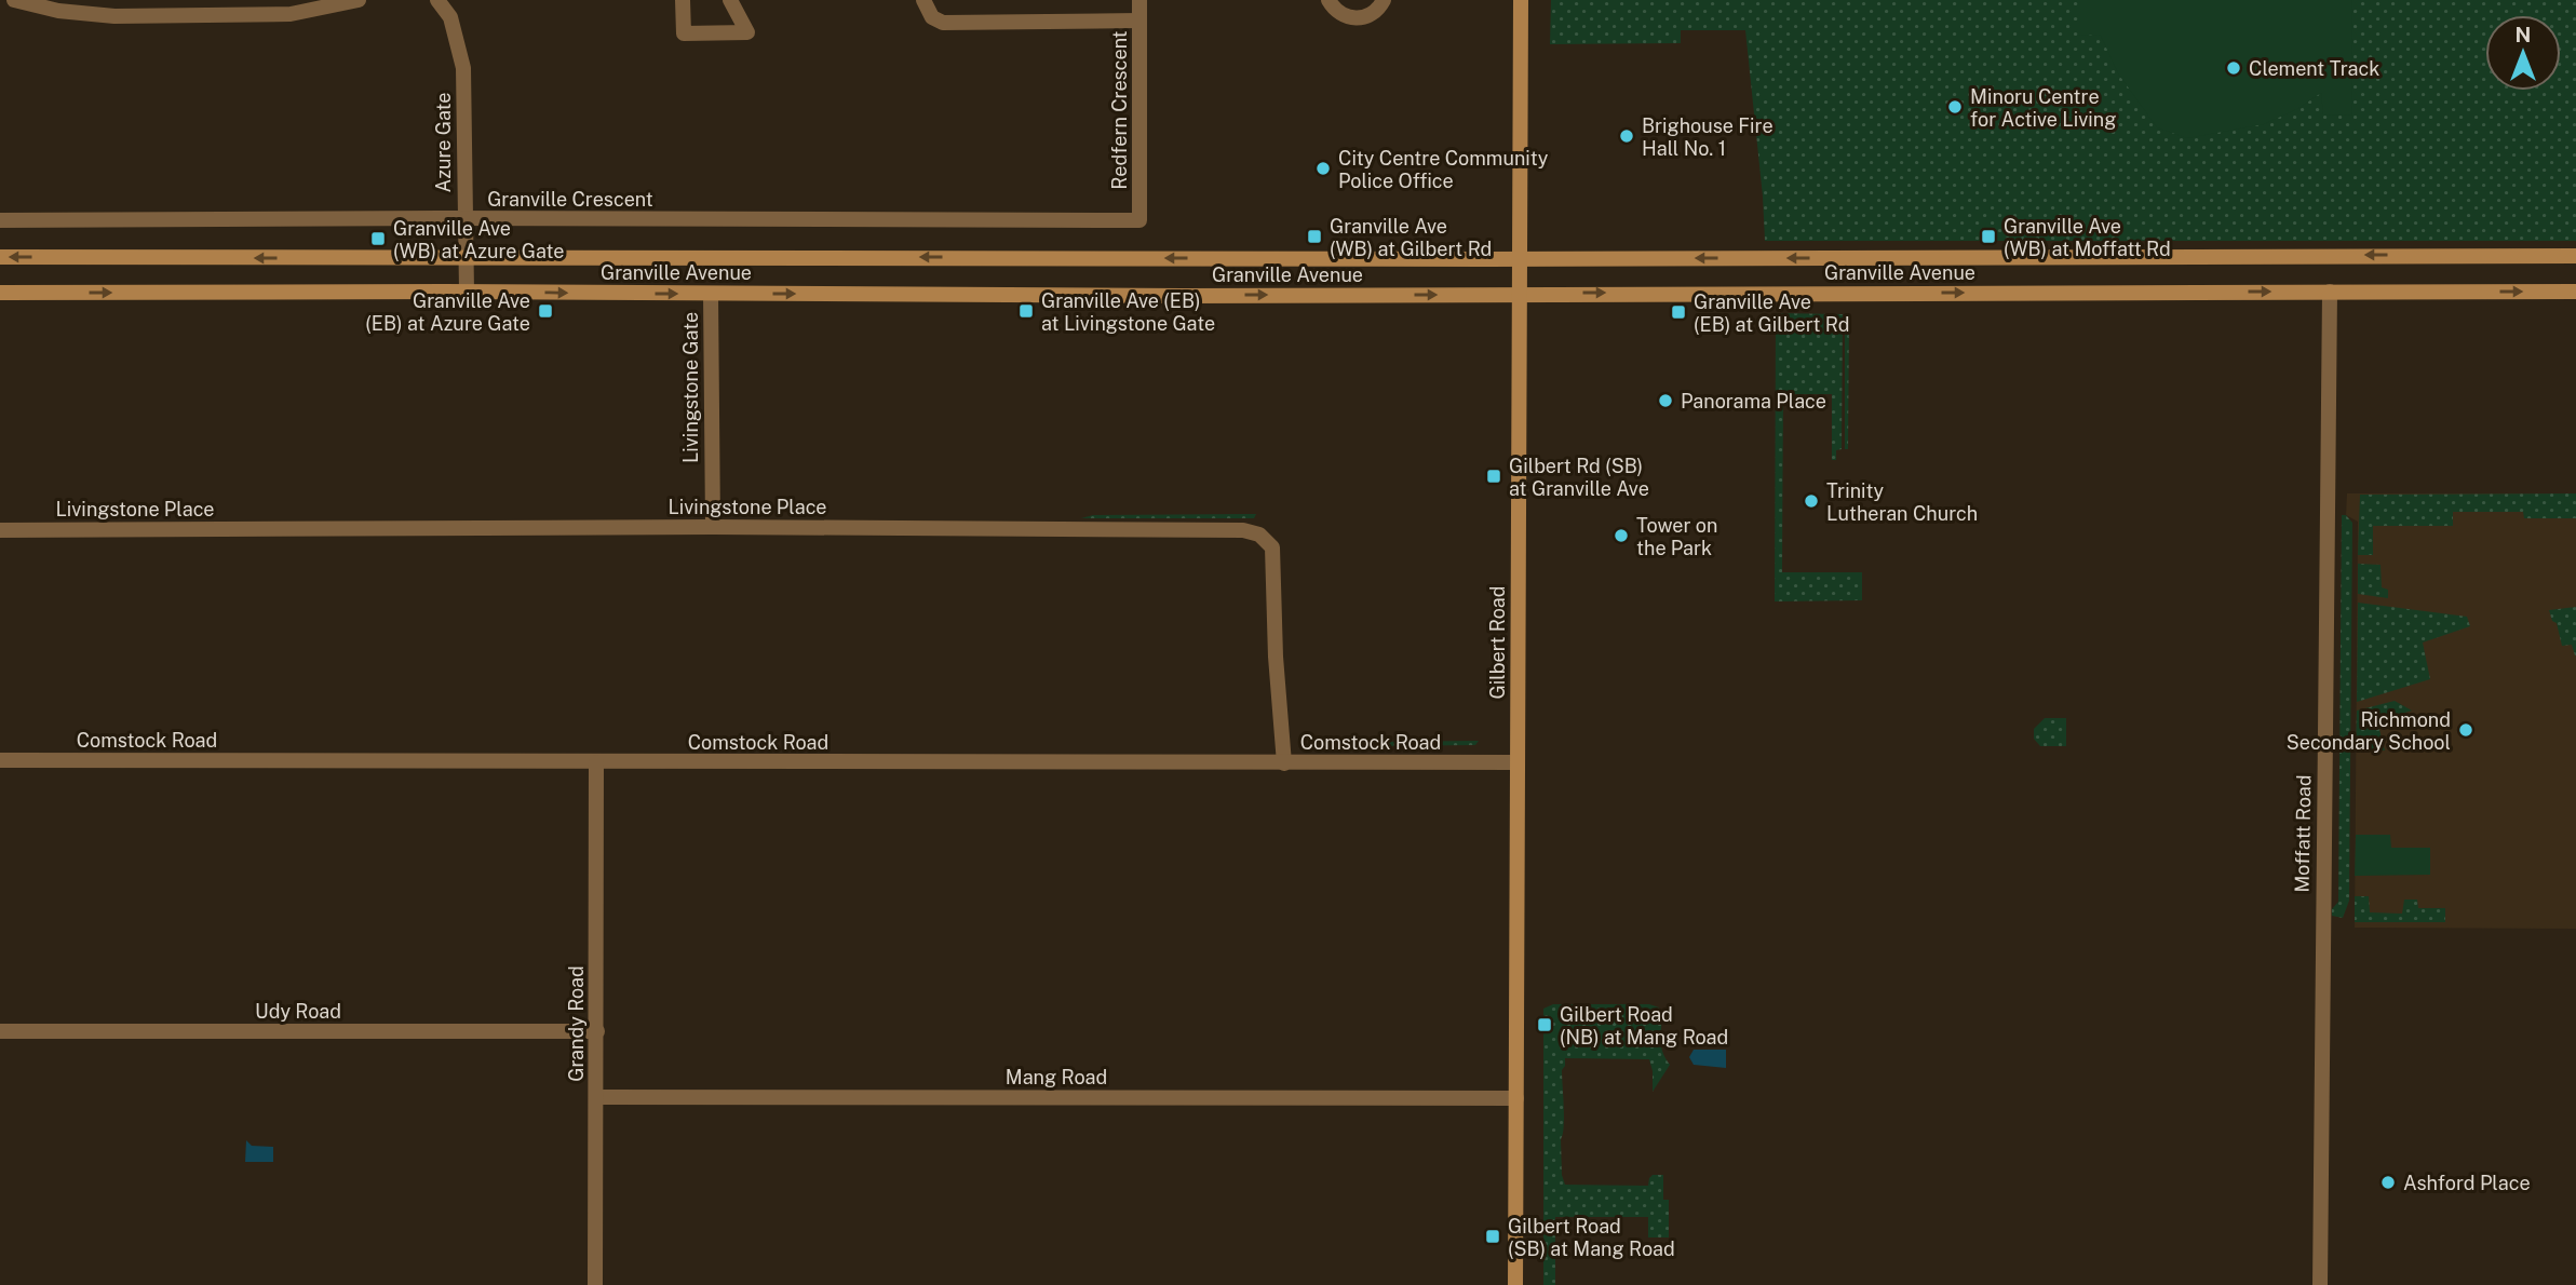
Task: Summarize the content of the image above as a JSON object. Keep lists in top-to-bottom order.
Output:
{
  "streets": {
    "main road": ["Granville Avenue", "Gilbert Road"],
    "street": [
      "Redfern Crescent",
      "Azure Gate",
      "Granville Crescent",
      "Livingstone Gate",
      "Livingstone Place",
      "Comstock Road",
      "Moffatt Road",
      "Udy Road",
      "Grandy Road",
      "Mang Road"
    ]
  },
  "crossings": [
    ["Redfern Crescent", "Granville Crescent"],
    ["Azure Gate", "Granville Crescent"],
    ["Azure Gate", "Granville Avenue"],
    ["Granville Avenue", "Livingstone Gate"],
    ["Granville Avenue", "Gilbert Road"],
    ["Granville Avenue", "Moffatt Road"],
    ["Livingstone Gate", "Livingstone Place"],
    ["Livingstone Place", "Comstock Road"],
    ["Gilbert Road", "Comstock Road"],
    ["Gilbert Road", "Mang Road"],
    ["Comstock Road", "Grandy Road"],
    ["Udy Road", "Grandy Road"],
    ["Grandy Road", "Mang Road"]
  ],
  "places": {
    "other": [
      "Clement Track",
      "Minoru Centre for Active Living",
      "Brighouse Fire Hall No. 1",
      "City Centre Community Police Office",
      "Panorama Place",
      "Trinity Lutheran Church",
      "Tower on the Park",
      "Richmond Secondary School",
      "Ashford Place"
    ],
    "transit": [
      "Granville Ave (WB) at Gilbert Rd",
      "Granville Ave (WB) at Moffatt Rd",
      "Granville Ave (WB) at Azure Gate",
      "Granville Ave (EB) at Azure Gate",
      "Granville Ave (EB) at Livingstone Gate",
      "Granville Ave (EB) at Gilbert Rd",
      "Gilbert Rd (SB) at Granville Ave",
      "Gilbert Road (NB) at Mang Road",
      "Gilbert Road (SB) at Mang Road"
    ]
  },
  "north": "top"
}
